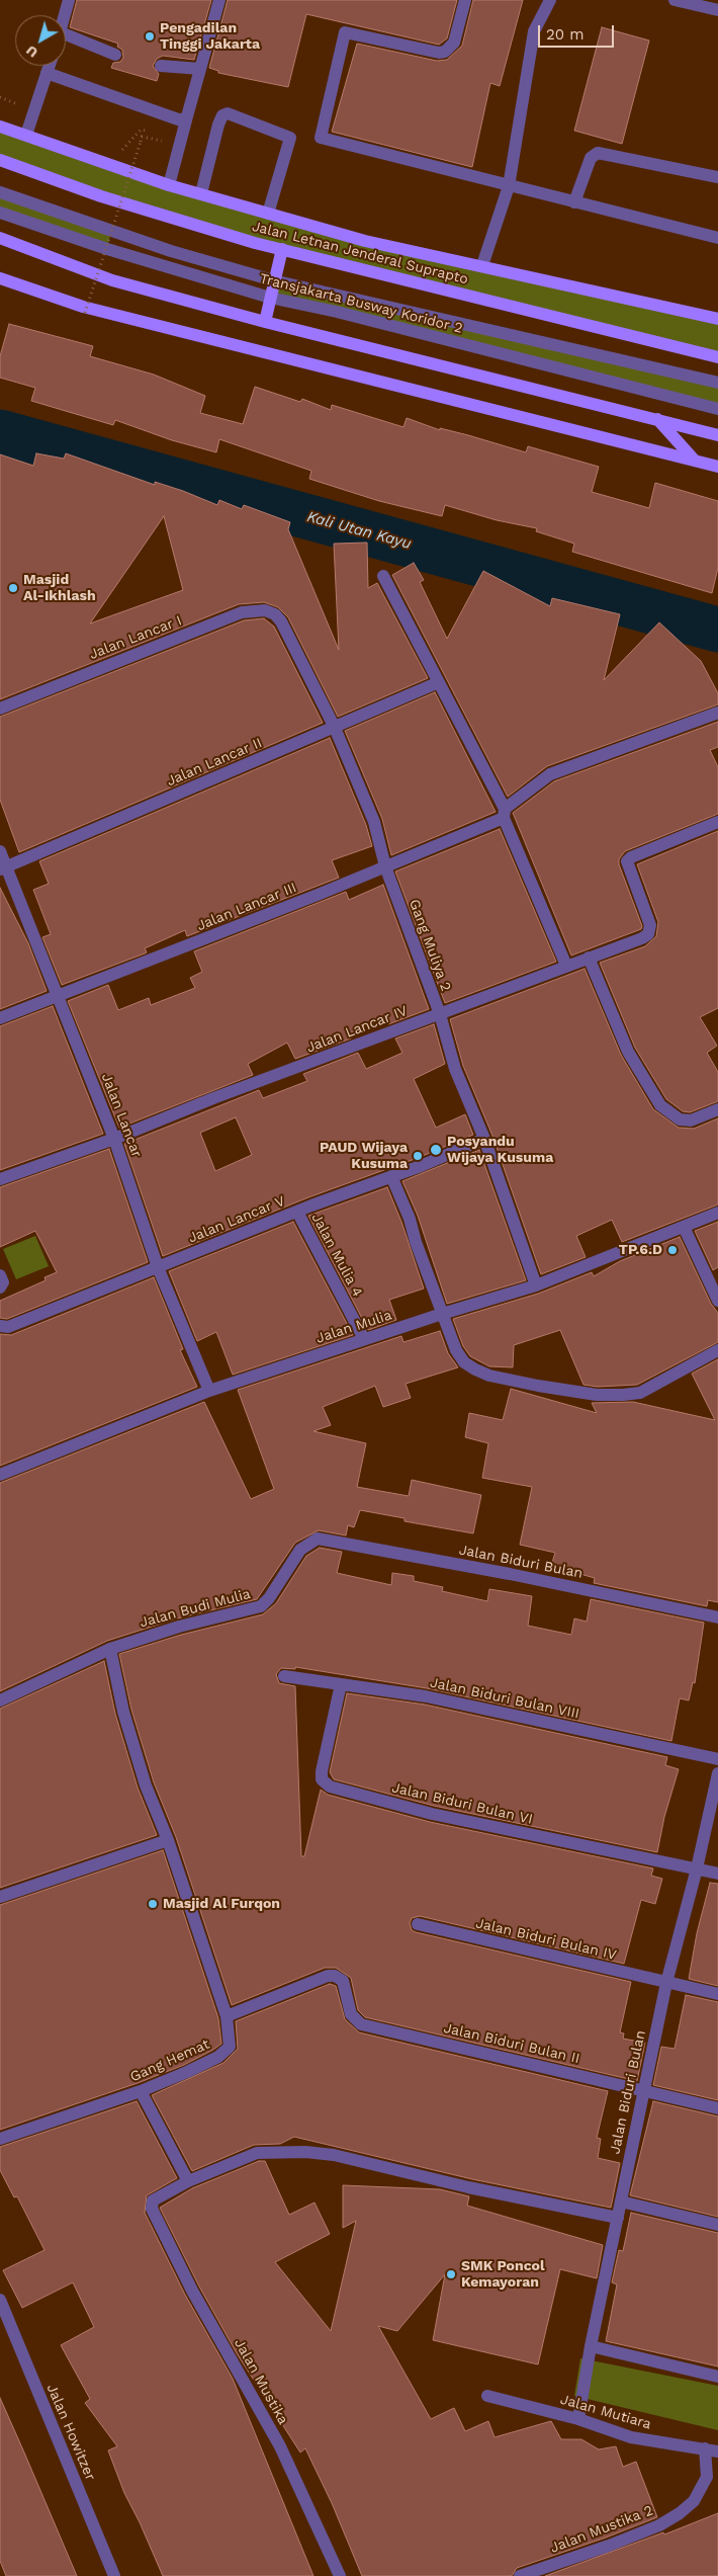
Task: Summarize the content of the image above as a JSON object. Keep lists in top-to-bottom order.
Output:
{
  "streets": {
    "main road": ["Jalan Letnan Jenderal Suprapto"],
    "street": [
      "Transjakarta Busway Koridor 2",
      "Jalan Lancar I",
      "Jalan Lancar II",
      "Jalan Lancar III",
      "Gang Muliya 2",
      "Jalan Lancar IV",
      "Jalan Lancar",
      "Jalan Lancar V",
      "Jalan Mulia 4",
      "Jalan Mulia",
      "Jalan Biduri Bulan",
      "Jalan Budi Mulia",
      "Jalan Biduri Bulan VIII",
      "Jalan Biduri Bulan VI",
      "Jalan Biduri Bulan IV",
      "Jalan Biduri Bulan II",
      "Gang Hemat",
      "Jalan Mustika",
      "Jalan Mutiara",
      "Jalan Howitzer",
      "Jalan Mustika 2"
    ]
  },
  "crossings": [
    ["Jalan Lancar I", "Gang Muliya 2"],
    ["Jalan Lancar II", "Gang Muliya 2"],
    ["Jalan Lancar II", "Jalan Lancar"],
    ["Jalan Lancar III", "Gang Muliya 2"],
    ["Jalan Lancar III", "Jalan Lancar"],
    ["Gang Muliya 2", "Jalan Lancar IV"],
    ["Gang Muliya 2", "Jalan Lancar V"],
    ["Gang Muliya 2", "Jalan Mulia"],
    ["Jalan Lancar IV", "Jalan Lancar"],
    ["Jalan Lancar", "Jalan Lancar V"],
    ["Jalan Lancar", "Jalan Mulia"],
    ["Jalan Lancar V", "Jalan Mulia 4"],
    ["Jalan Mulia 4", "Jalan Mulia"],
    ["Jalan Biduri Bulan", "Jalan Budi Mulia"],
    ["Jalan Biduri Bulan", "Jalan Biduri Bulan VI"],
    ["Jalan Biduri Bulan", "Jalan Biduri Bulan IV"],
    ["Jalan Biduri Bulan", "Jalan Biduri Bulan II"],
    ["Jalan Biduri Bulan", "Jalan Mutiara"],
    ["Jalan Biduri Bulan VIII", "Jalan Biduri Bulan VI"],
    ["Jalan Biduri Bulan II", "Gang Hemat"],
    ["Jalan Mutiara", "Jalan Mustika 2"]
  ],
  "water": ["Kali Utan Kayu"],
  "places": [
    "Pengadilan Tinggi Jakarta",
    "Masjid Al-Ikhlash",
    "Posyandu Wijaya Kusuma",
    "PAUD Wijaya Kusuma",
    "TP.6.D",
    "Masjid Al Furqon",
    "SMK Poncol Kemayoran"
  ],
  "scale_bar": "20 m",
  "north": "bottom left"
}
